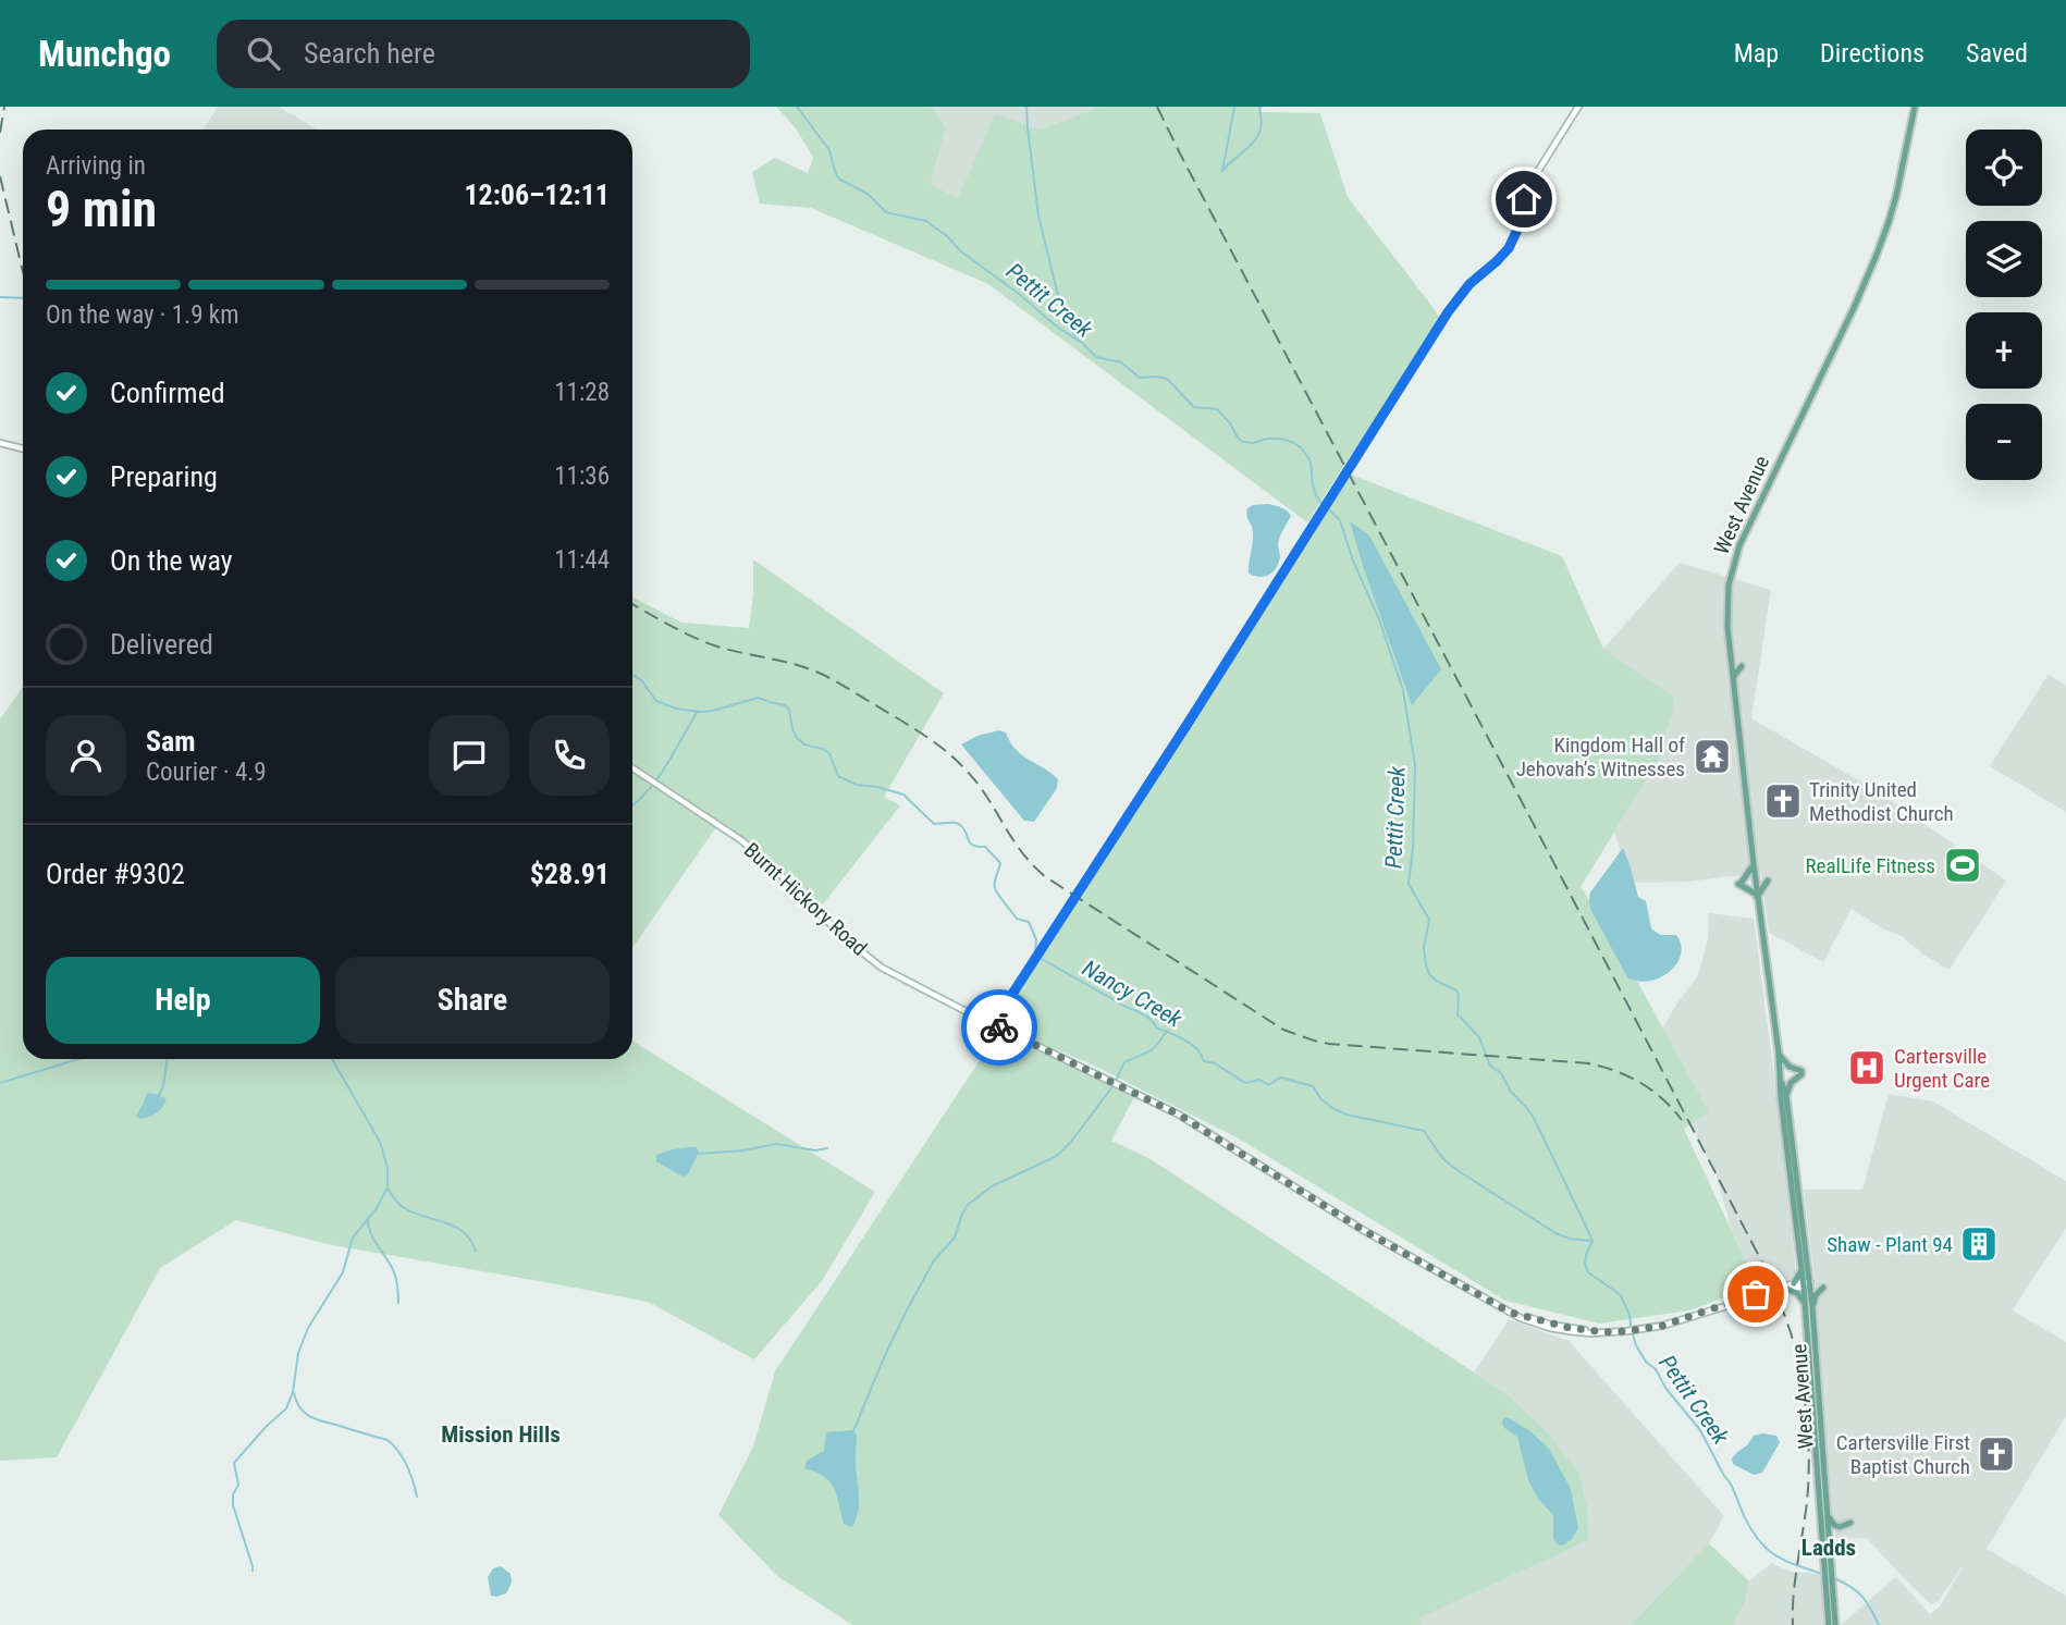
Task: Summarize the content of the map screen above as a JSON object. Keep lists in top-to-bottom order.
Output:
{
  "streets": {
    "main road": ["West Avenue", "Burnt Hickory Road"]
  },
  "crossings": [
    ["West Avenue", "Burnt Hickory Road"]
  ],
  "districts": ["Mission Hills", "Ladds"],
  "water": ["Pettit Creek", "Nancy Creek"],
  "places": {
    "temple": ["Kingdom Hall of Jehovah’s Witnesses"],
    "church": ["Trinity United Methodist Church", "Cartersville First Baptist Church"],
    "sports": ["RealLife Fitness"],
    "hospital": ["Cartersville Urgent Care"],
    "building": ["Shaw - Plant 94"]
  },
  "page": {
    "header": "Munchgo",
    "search": "Search here",
    "nav": ["Map", "Directions", "Saved"],
    "map_buttons": ["+", "−"],
    "heading": ["9 min", "Arriving in", "12:06–12:11"],
    "panel": [
      "Sam",
      "Courier · 4.9",
      "Order #9302",
      "$28.91"
    ],
    "bar": "On the way · 1.9 km",
    "list": [
      ["Confirmed", "11:28"],
      ["Preparing", "11:36"],
      ["On the way", "11:44"],
      "Delivered"
    ],
    "buttons": ["Help", "Share"]
  }
}
